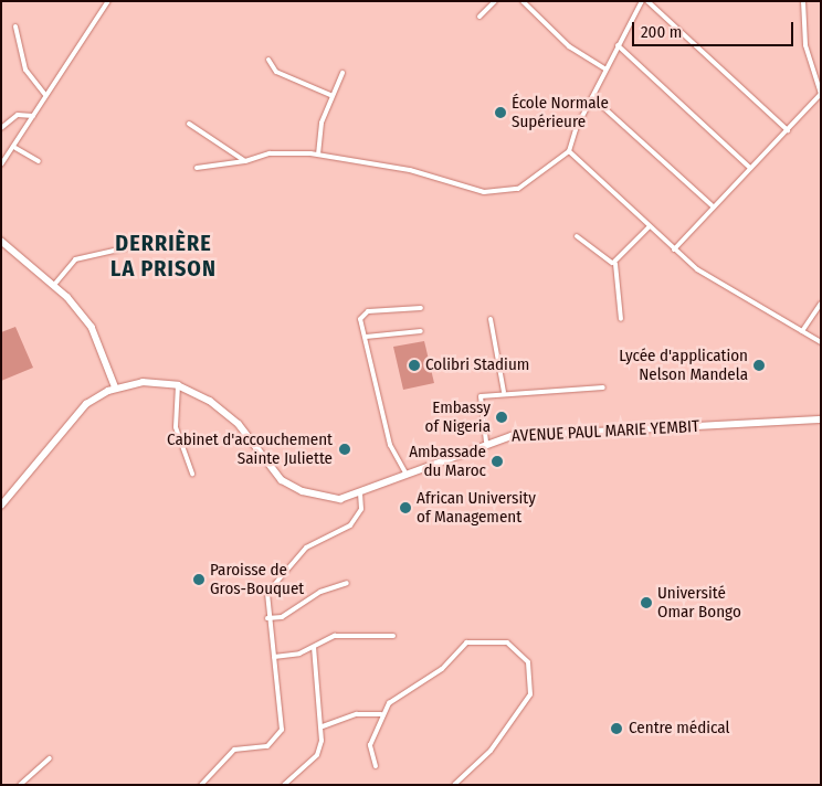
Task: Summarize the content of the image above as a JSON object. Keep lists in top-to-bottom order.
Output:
{
  "streets": {
    "main road": ["AVENUE PAUL MARIE YEMBIT"]
  },
  "districts": ["DERRIÈRE LA PRISON"],
  "places": [
    "École Normale Supérieure",
    "Colibri Stadium",
    "Lycée d'application Nelson Mandela",
    "Embassy of Nigeria",
    "Cabinet d'accouchement Sainte Juliette",
    "Ambassade du Maroc",
    "African University of Management",
    "Paroisse de Gros-Bouquet",
    "Université Omar Bongo",
    "Centre médical"
  ],
  "scale_bar": "200 m"
}
